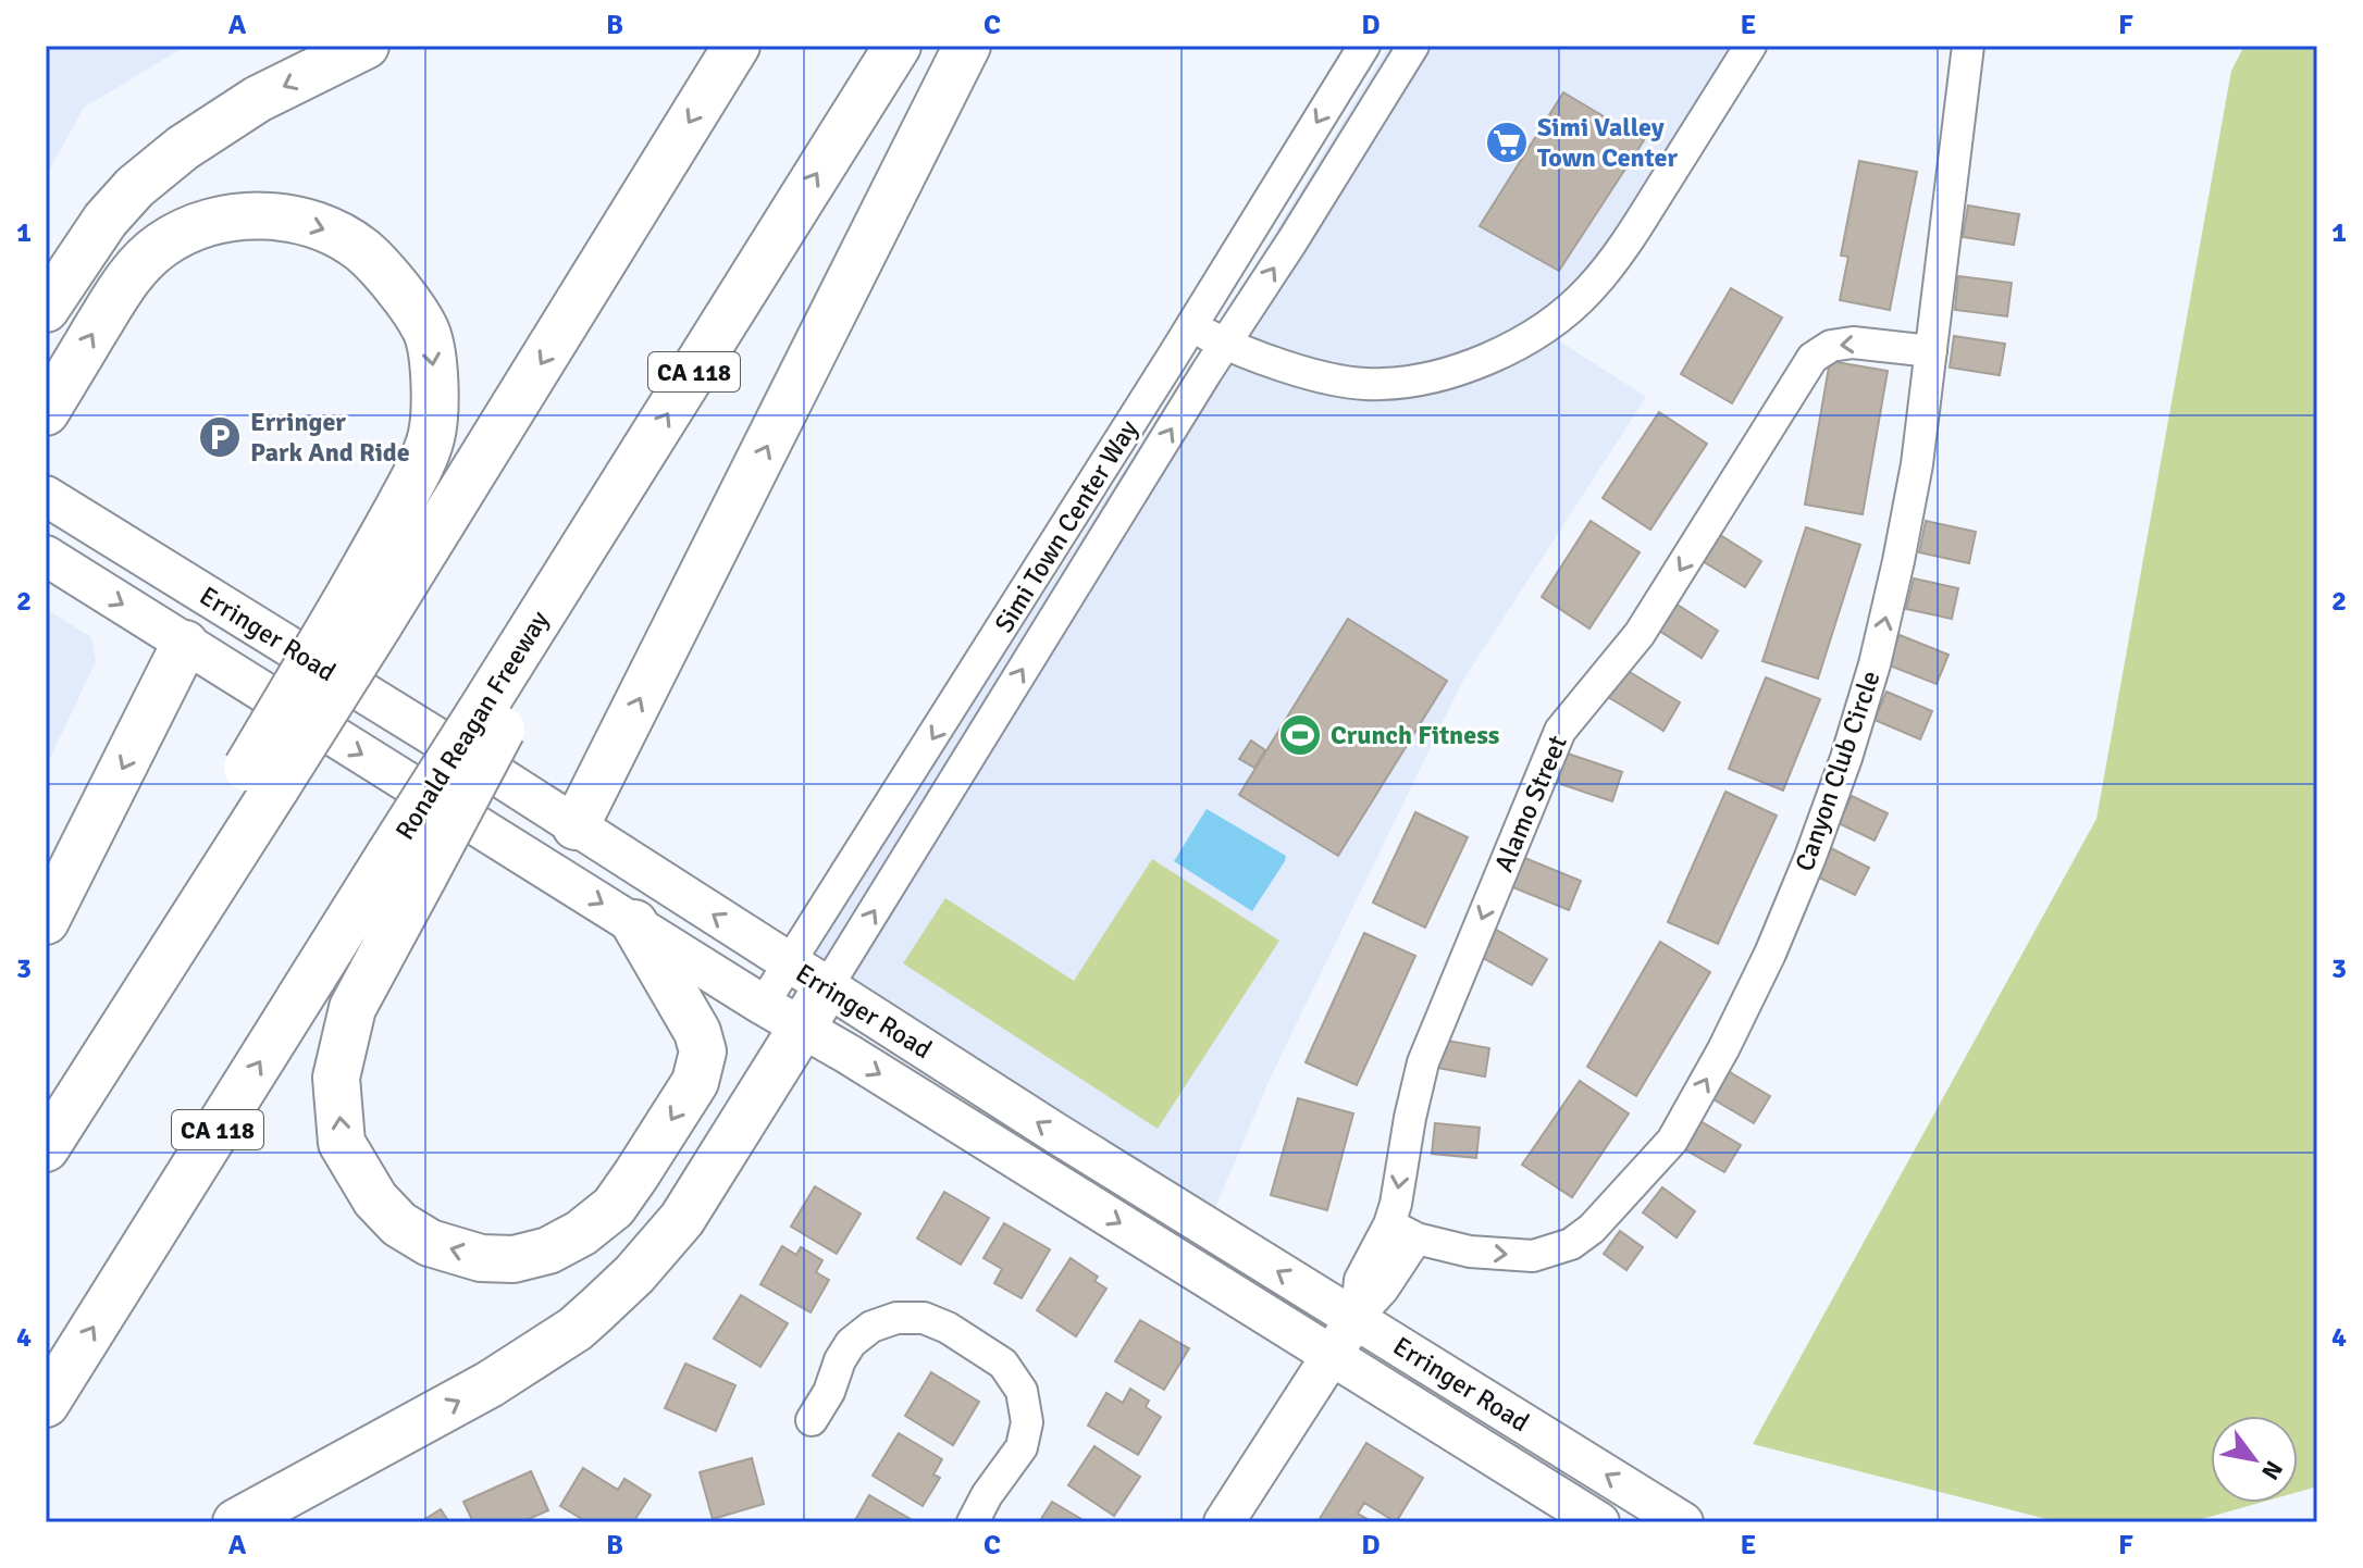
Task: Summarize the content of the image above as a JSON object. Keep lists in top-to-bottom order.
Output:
{
  "streets": {
    "highway": ["CA 118", "Ronald Reagan Freeway"],
    "main road": ["Erringer Road", "Alamo Street"],
    "street": ["Simi Town Center Way", "Canyon Club Circle"]
  },
  "crossings": [
    ["CA 118", "Ronald Reagan Freeway"],
    ["Simi Town Center Way", "Erringer Road"],
    ["Erringer Road", "Alamo Street"],
    ["Canyon Club Circle", "Alamo Street"]
  ],
  "one_way": ["Canyon Club Circle", "Alamo Street"],
  "places": {
    "supermarket": ["Simi Valley Town Center"],
    "parking": ["Erringer Park And Ride"],
    "sports": ["Crunch Fitness"]
  },
  "north": "bottom right",
  "grid": {
    "columns": [
      "A",
      "B",
      "C",
      "D",
      "E",
      "F"
    ],
    "rows": [
      "1",
      "2",
      "3",
      "4"
    ]
  }
}
